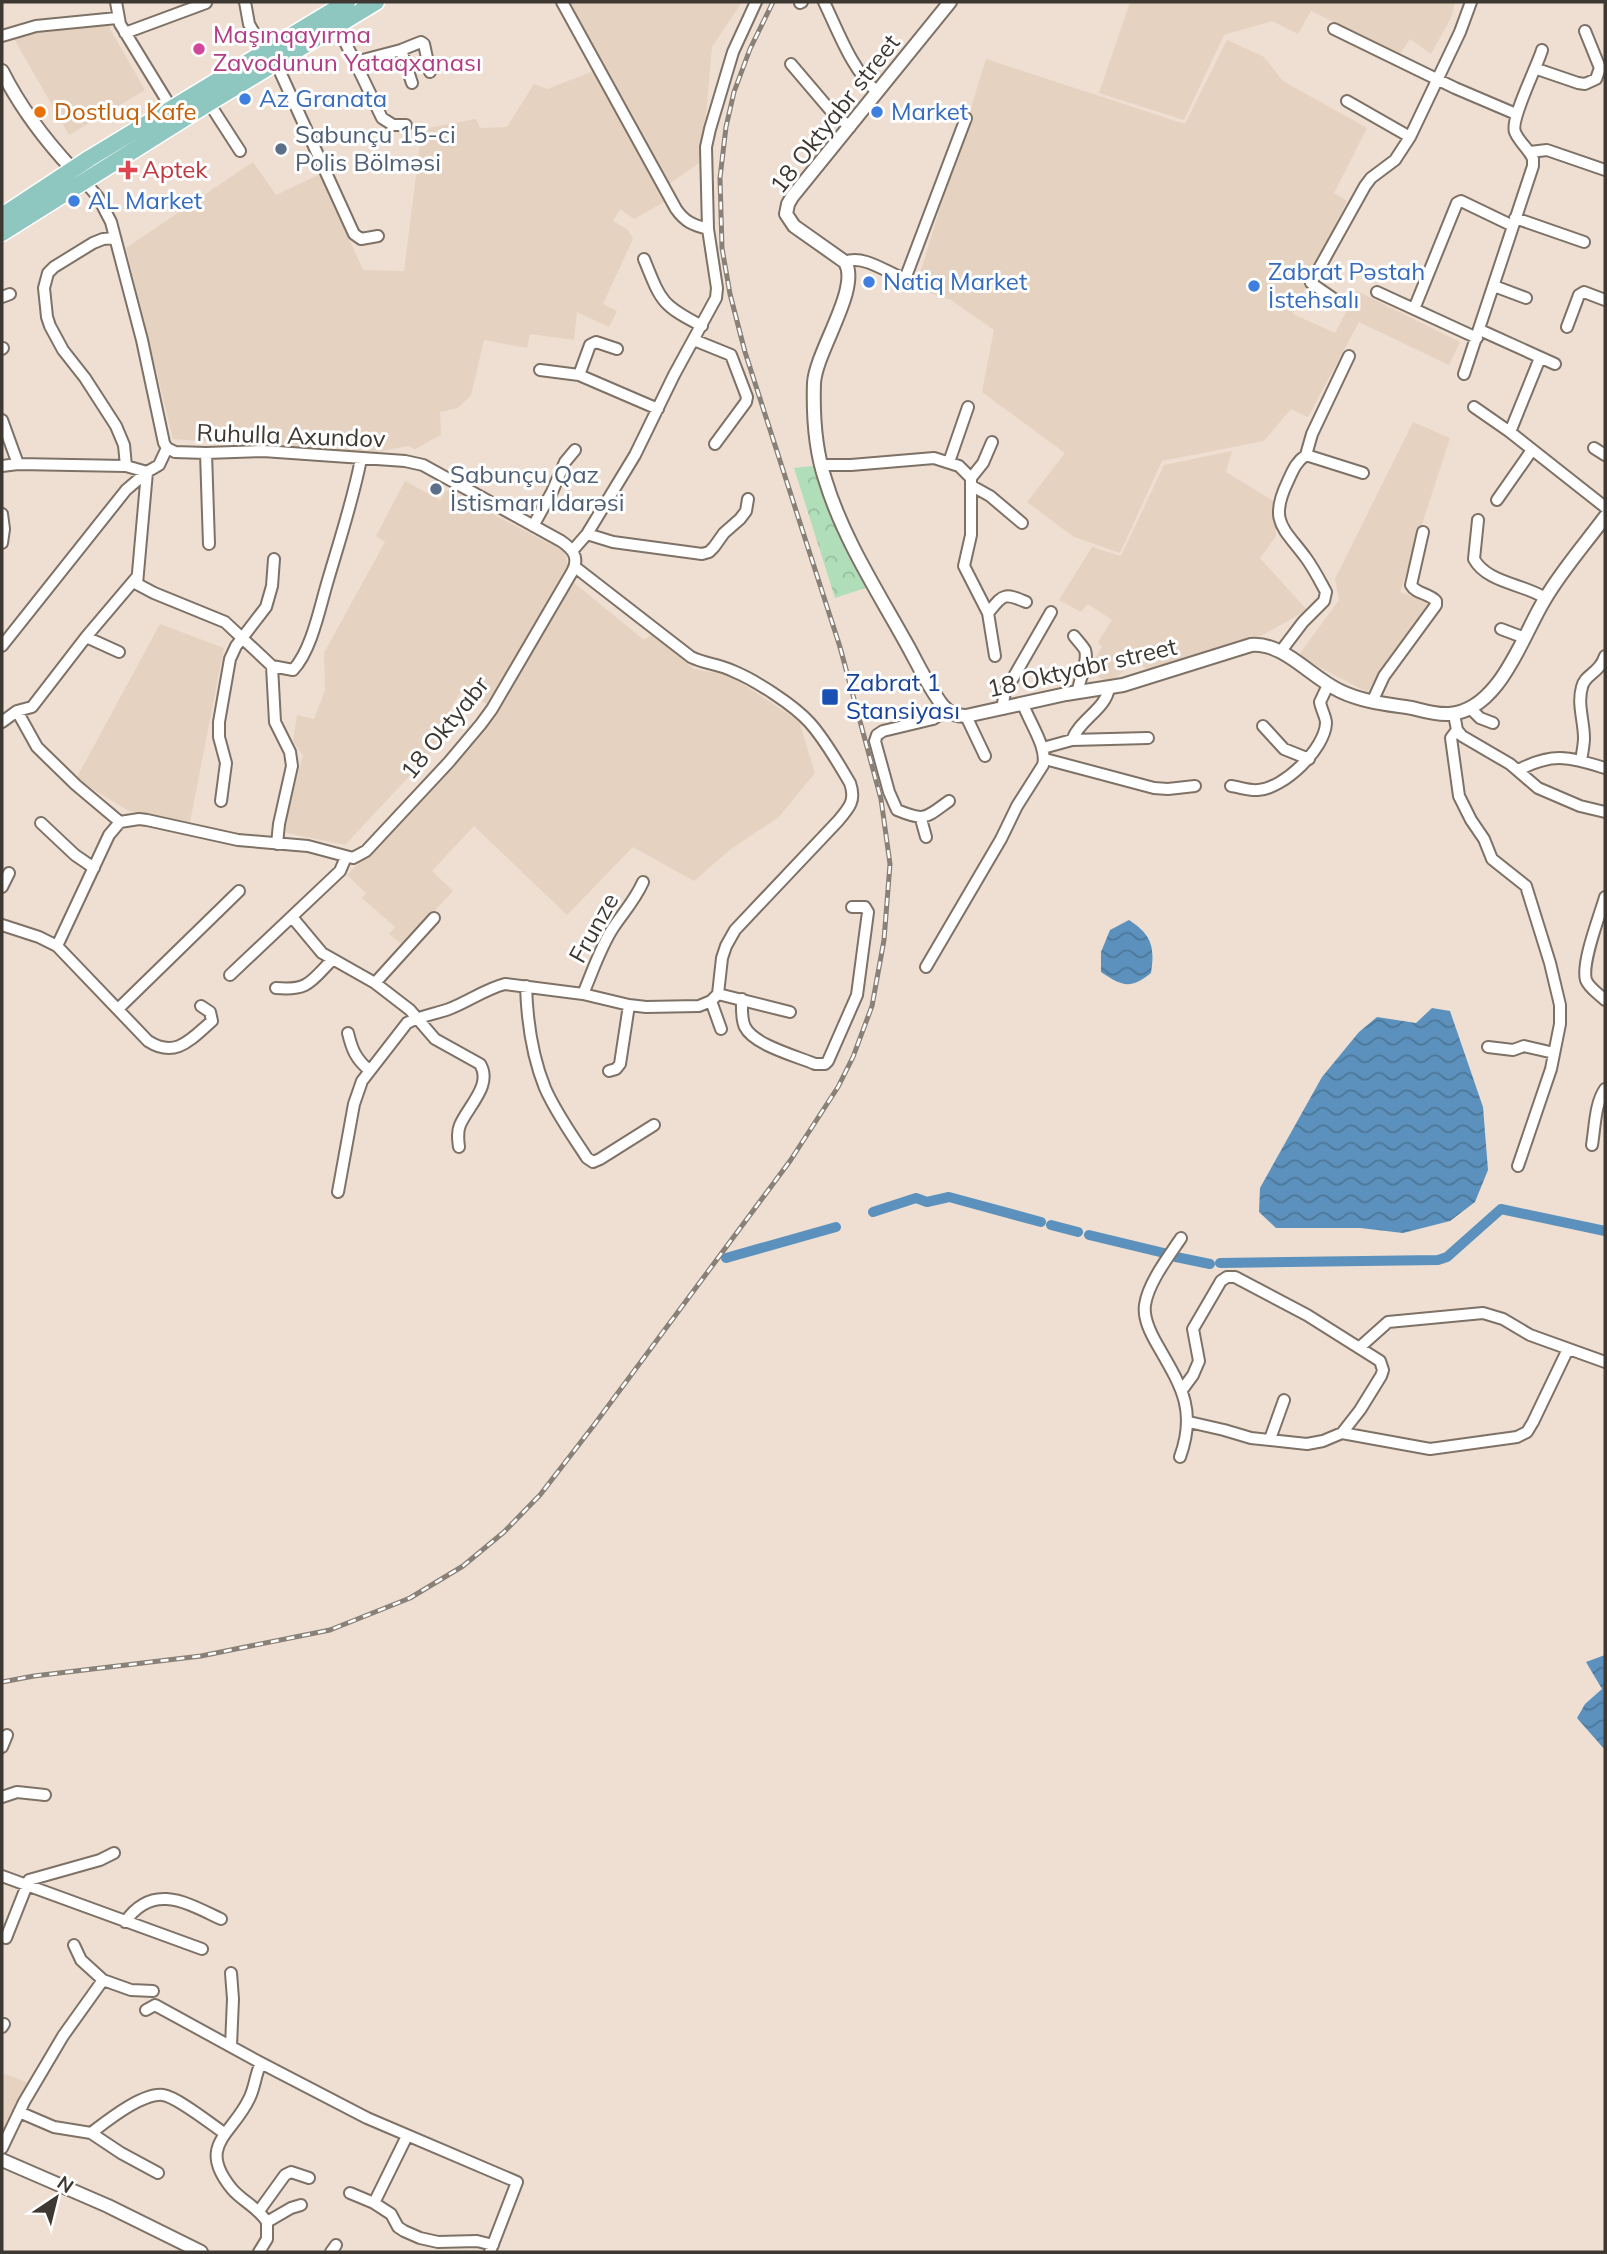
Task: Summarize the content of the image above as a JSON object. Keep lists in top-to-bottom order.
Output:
{
  "streets": {
    "street": [
      "18 Oktyabr street",
      "Ruhulla Axundov",
      "18 Oktyabr",
      "Frunze"
    ]
  },
  "places": {
    "other": [
      "Maşınqayırma Zavodunun Yataqxanası",
      "Az Granata",
      "Dostluq Kafe",
      "Market",
      "Sabunçu 15-ci Polis Bölməsi",
      "AL Market",
      "Natiq Market",
      "Zabrat Pəstah İstehsalı",
      "Sabunçu Qaz İstismarı İdarəsi"
    ],
    "health": ["Aptek"],
    "transit": ["Zabrat 1 Stansiyası"]
  },
  "north": "top right"
}
